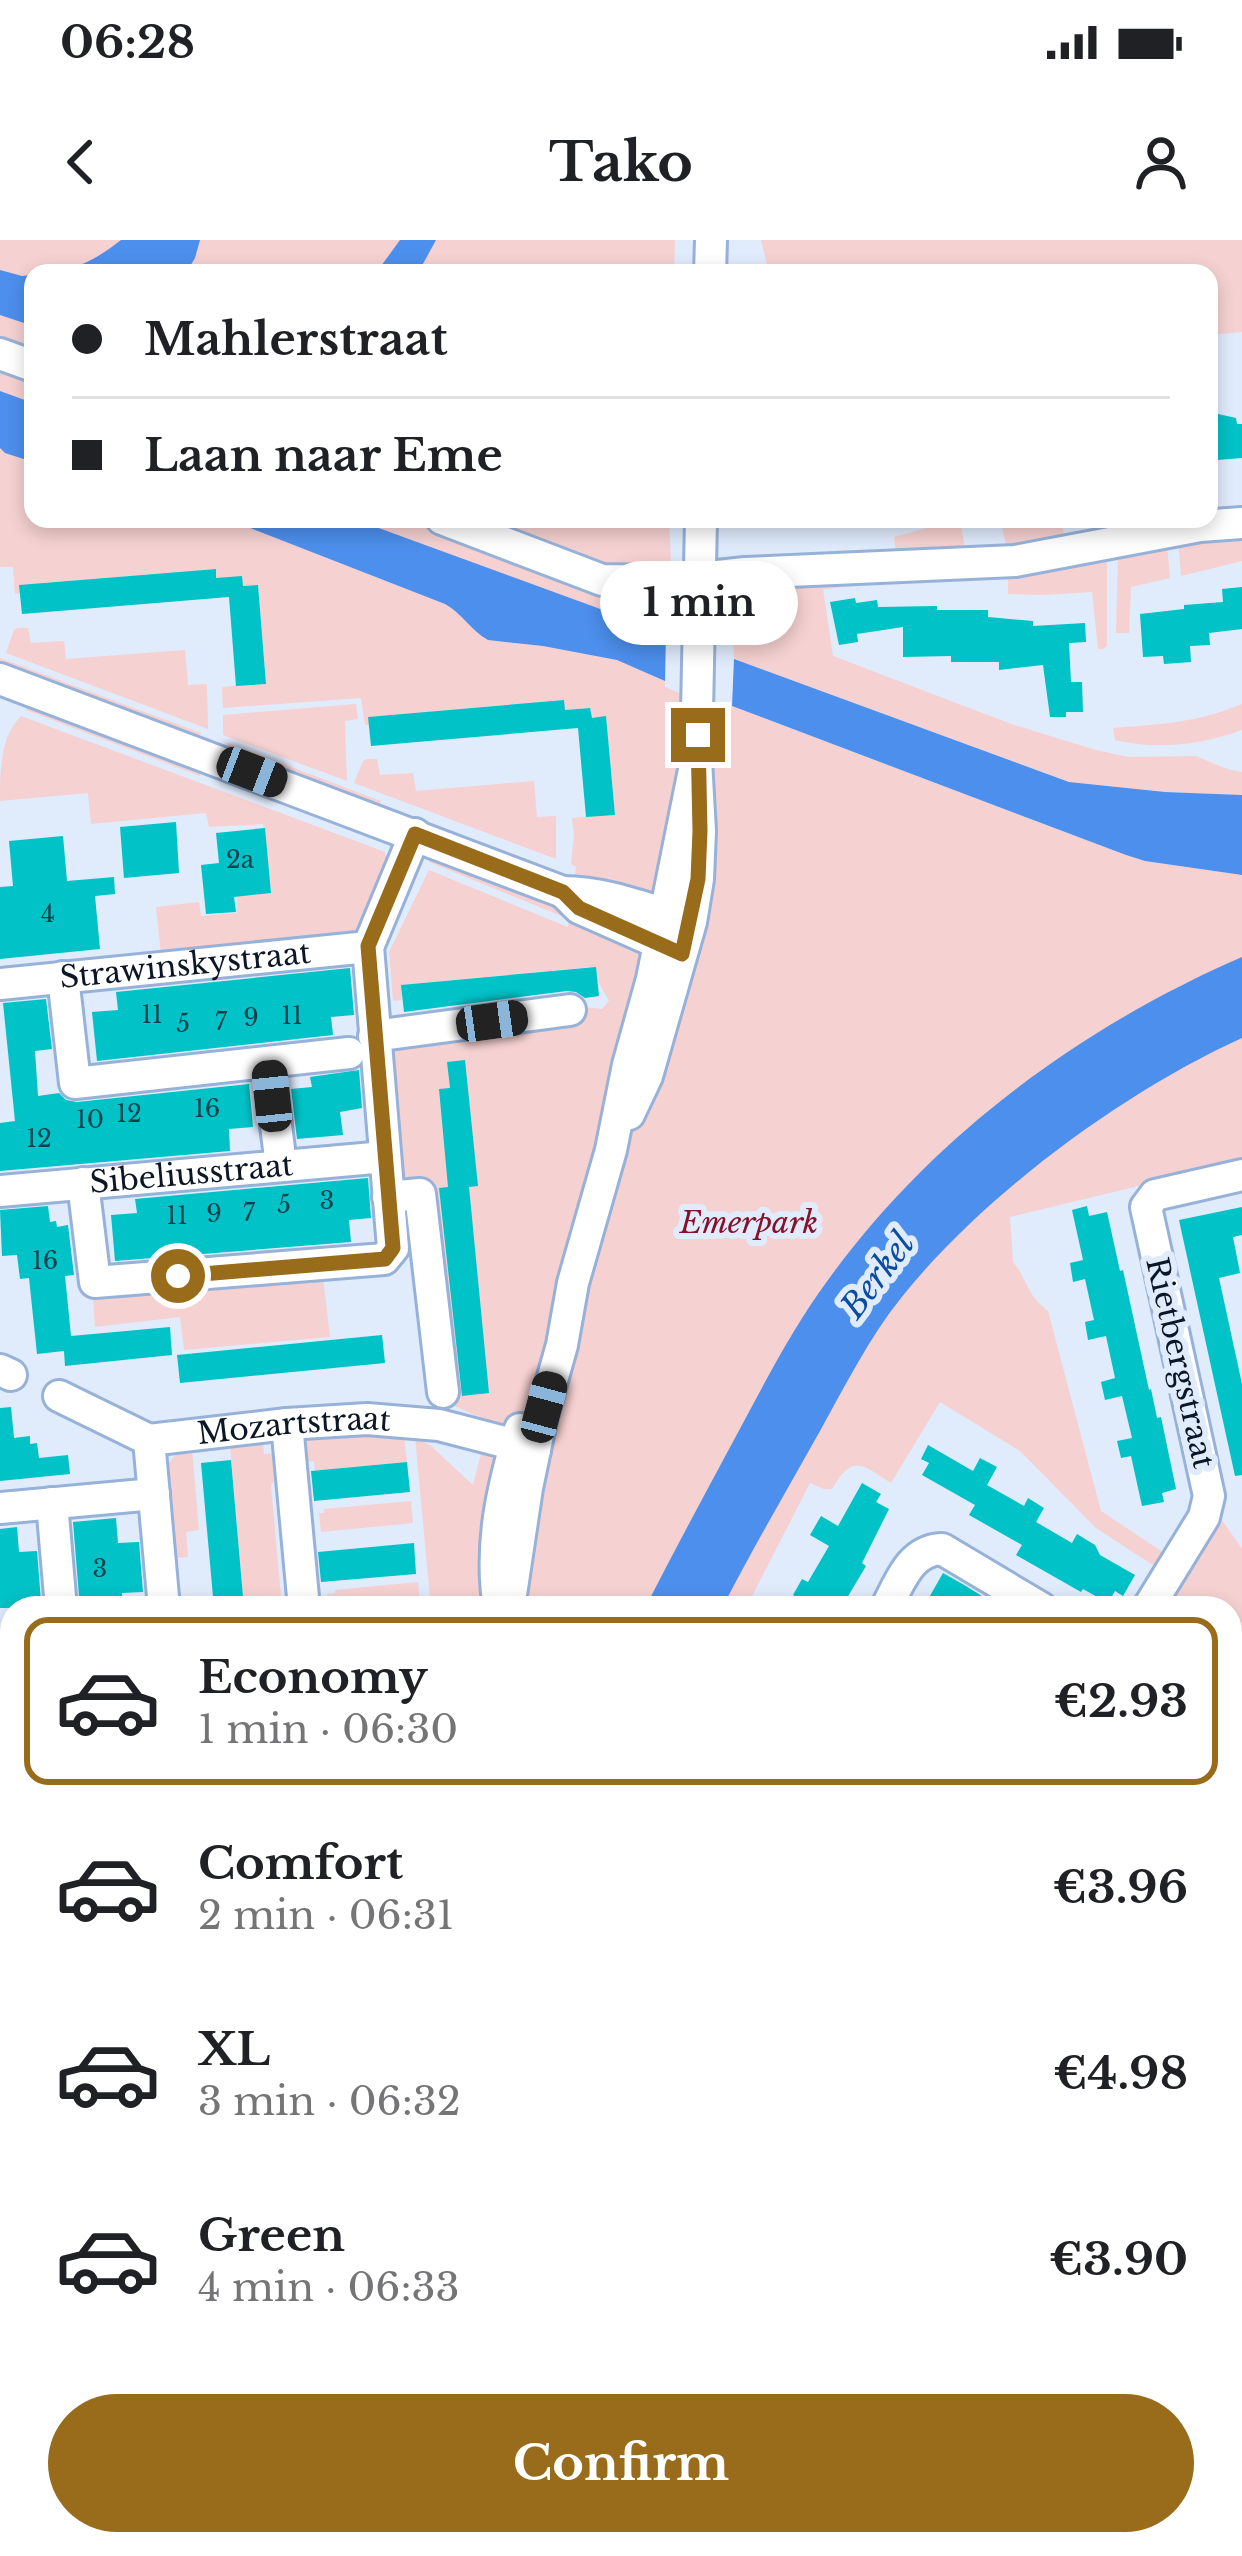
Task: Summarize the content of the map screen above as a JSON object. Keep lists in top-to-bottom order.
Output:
{
  "streets": {
    "street": [
      "Strawinskystraat",
      "Sibeliusstraat",
      "Rietbergstraat",
      "Mozartstraat"
    ]
  },
  "water": ["Berkel"],
  "parks": ["Emerpark"],
  "house_numbers": [
    "2a",
    "4",
    "11",
    "11",
    "9",
    "7",
    "5",
    "16",
    "12",
    "10",
    "12",
    "3",
    "5",
    "7",
    "9",
    "11",
    "16",
    "3"
  ],
  "page": {
    "status": "06:28",
    "header": "Tako",
    "banner": ["Mahlerstraat", "Laan naar Eme"],
    "bubble": "1 min",
    "list": [
      {
        "name": "Economy",
        "note": "1 min · 06:30",
        "value": "€2.93"
      },
      {
        "name": "Comfort",
        "note": "2 min · 06:31",
        "value": "€3.96"
      },
      {
        "name": "XL",
        "note": "3 min · 06:32",
        "value": "€4.98"
      },
      {
        "name": "Green",
        "note": "4 min · 06:33",
        "value": "€3.90"
      }
    ],
    "buttons": "Confirm"
  }
}
